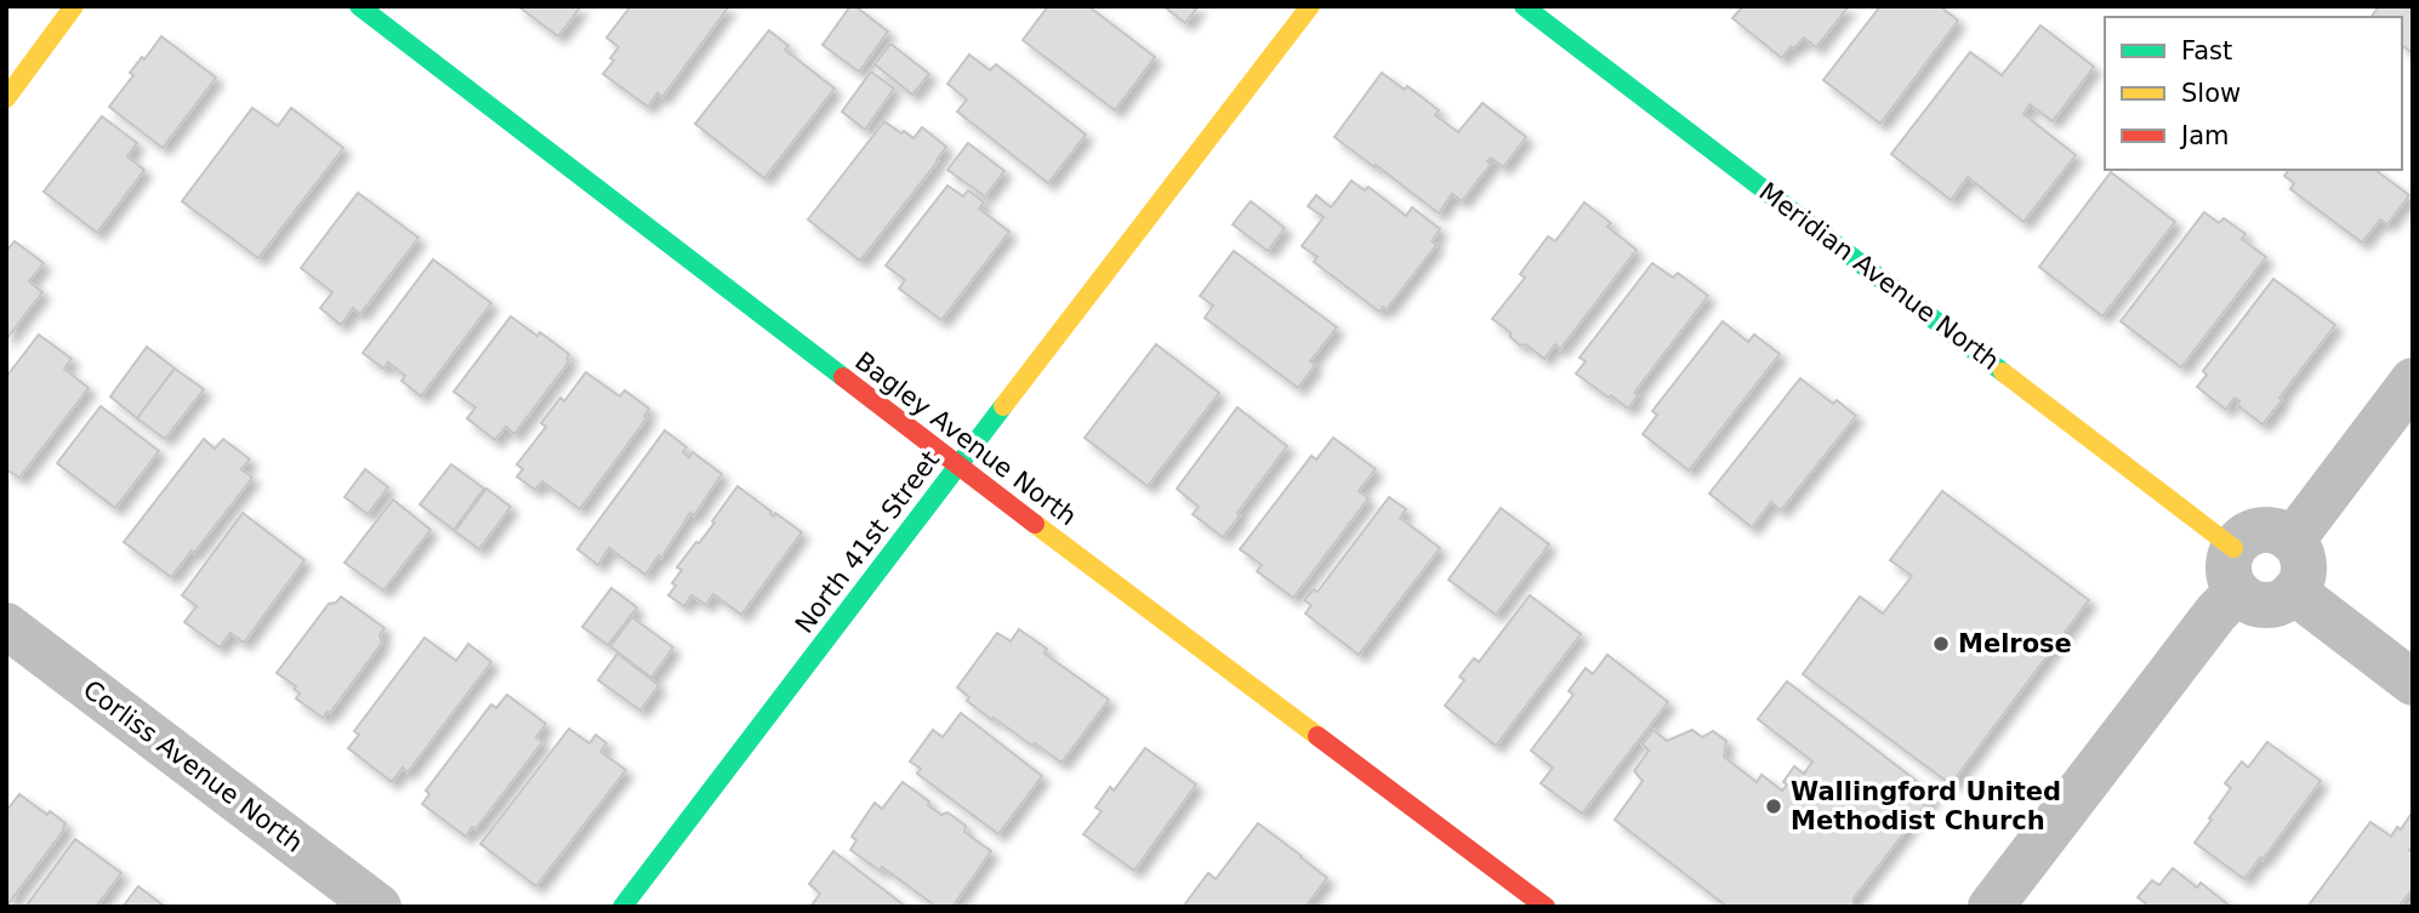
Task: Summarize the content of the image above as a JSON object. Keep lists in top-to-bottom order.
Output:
{
  "streets": {
    "street": [
      "Meridian Avenue North",
      "Bagley Avenue North",
      "North 41st Street",
      "Corliss Avenue North"
    ]
  },
  "crossings": [
    ["Bagley Avenue North", "North 41st Street"]
  ],
  "places": ["Melrose", "Wallingford United Methodist Church"],
  "legend": ["Fast", "Slow", "Jam"]
}
